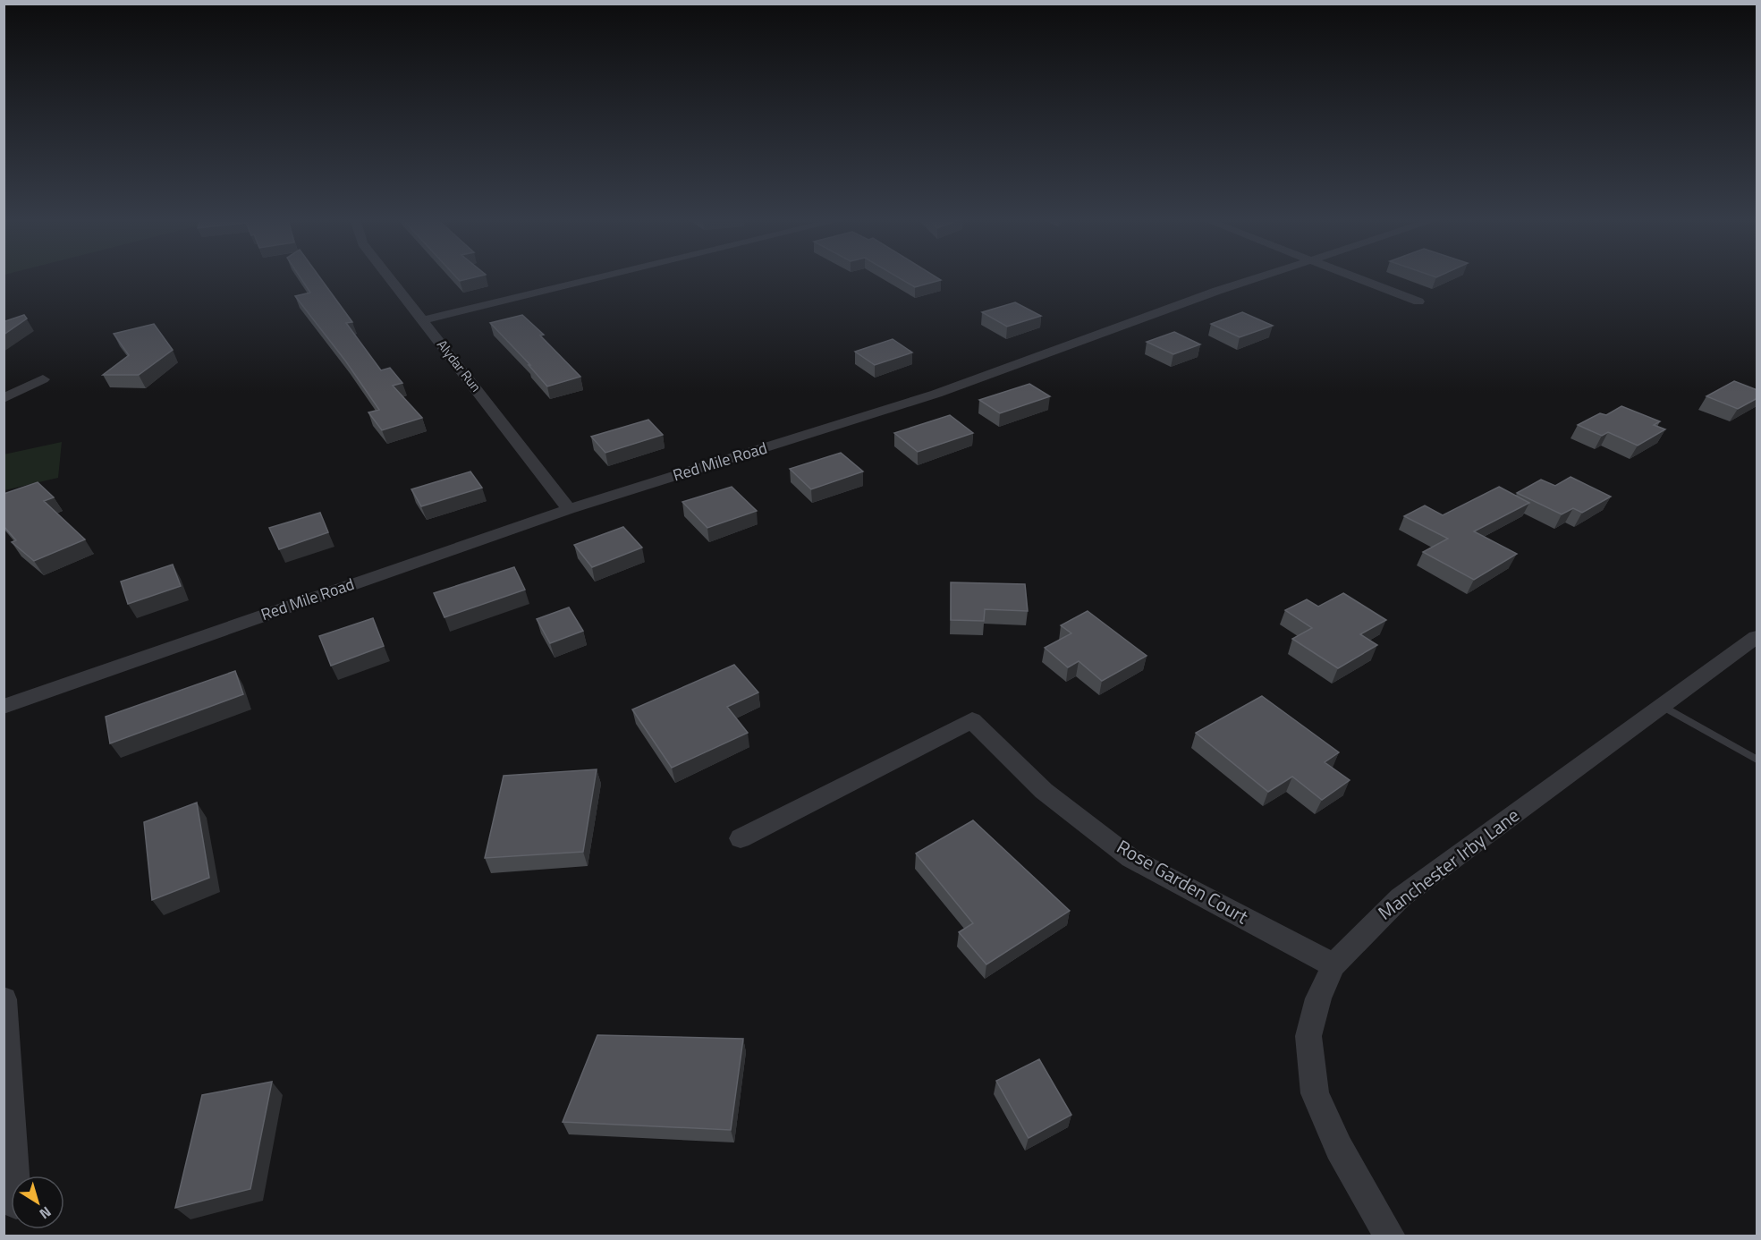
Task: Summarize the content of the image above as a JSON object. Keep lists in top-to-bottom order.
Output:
{
  "streets": {
    "street": [
      "Alydar Run",
      "Red Mile Road",
      "Manchester Irby Lane",
      "Rose Garden Court"
    ]
  },
  "crossings": [
    ["Alydar Run", "Red Mile Road"],
    ["Manchester Irby Lane", "Rose Garden Court"]
  ],
  "north": "bottom right"
}
